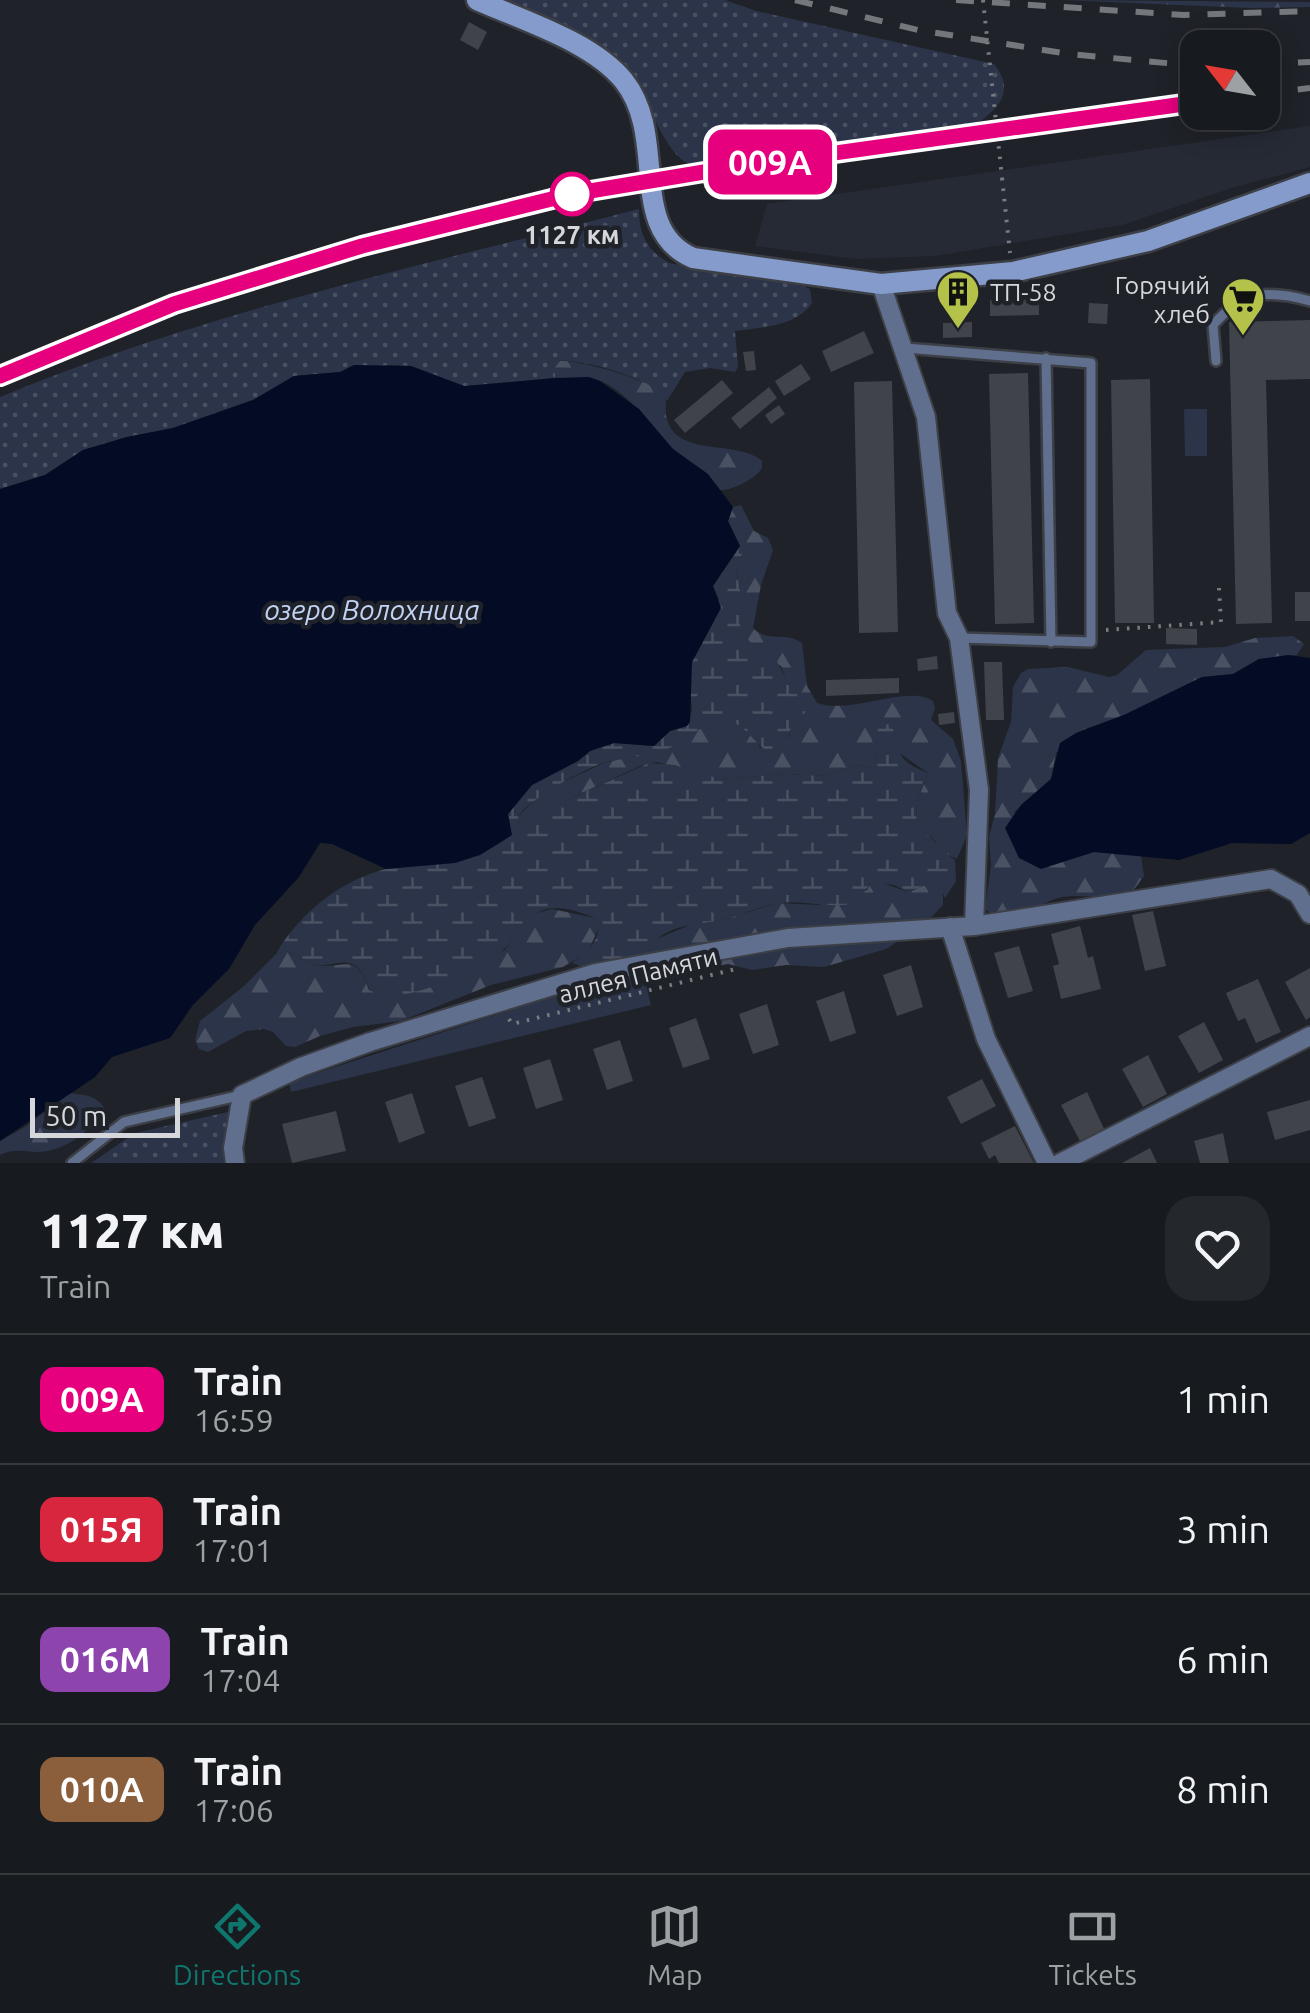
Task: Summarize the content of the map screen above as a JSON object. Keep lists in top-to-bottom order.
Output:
{
  "streets": {
    "path": ["аллея Памяти"]
  },
  "water": ["озеро Волохница"],
  "places": {
    "other": ["1127 км"],
    "building": ["ТП-58"],
    "supermarket": ["Горячий хлеб"]
  },
  "scale_bar": "50 m",
  "north": "top left",
  "page": {
    "on_map": "009А",
    "scale": "50 m",
    "heading": ["1127 км", "Train"],
    "list": [
      {
        "mark": "009А",
        "name": "Train",
        "note": "16:59",
        "value": "1 min"
      },
      {
        "mark": "015Я",
        "name": "Train",
        "note": "17:01",
        "value": "3 min"
      },
      {
        "mark": "016М",
        "name": "Train",
        "note": "17:04",
        "value": "6 min"
      },
      {
        "mark": "010А",
        "name": "Train",
        "note": "17:06",
        "value": "8 min"
      }
    ],
    "tabs": ["Directions", "Map", "Tickets"]
  }
}
